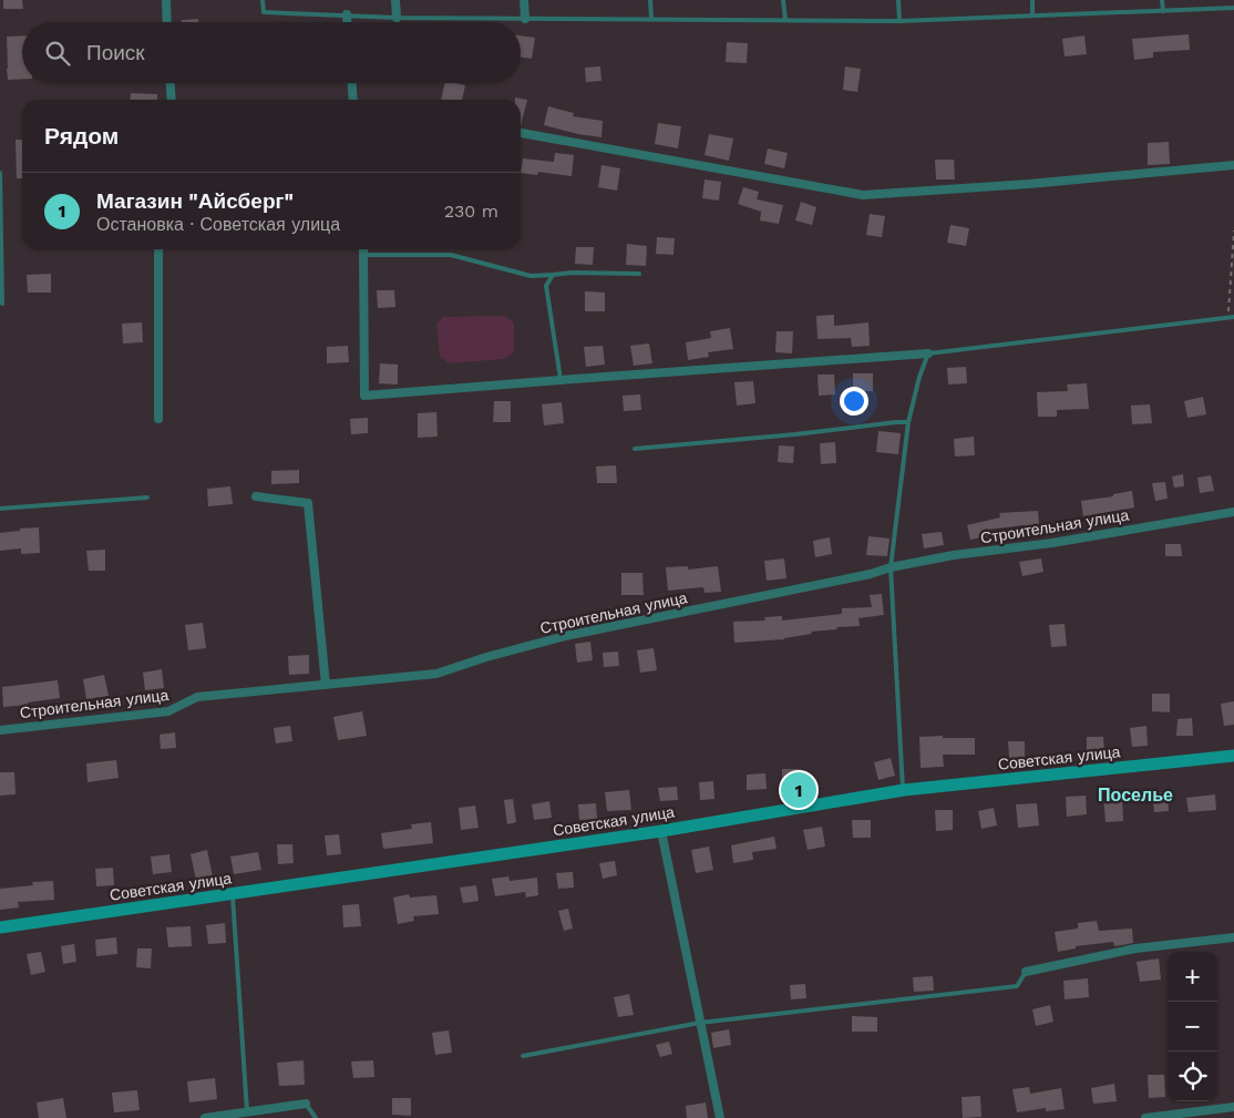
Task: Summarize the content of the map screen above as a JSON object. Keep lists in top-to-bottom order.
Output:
{
  "streets": {
    "main road": ["Советская улица"],
    "street": ["Строительная улица"]
  },
  "districts": ["Поселье"],
  "page": {
    "search": "Поиск",
    "heading": "Рядом",
    "list": [
      {
        "mark": "1",
        "name": "Магазин \"Айсберг\"",
        "note": "Остановка · Советская улица",
        "value": "230 m"
      }
    ],
    "pins": "1",
    "map_buttons": ["+", "−"]
  }
}
